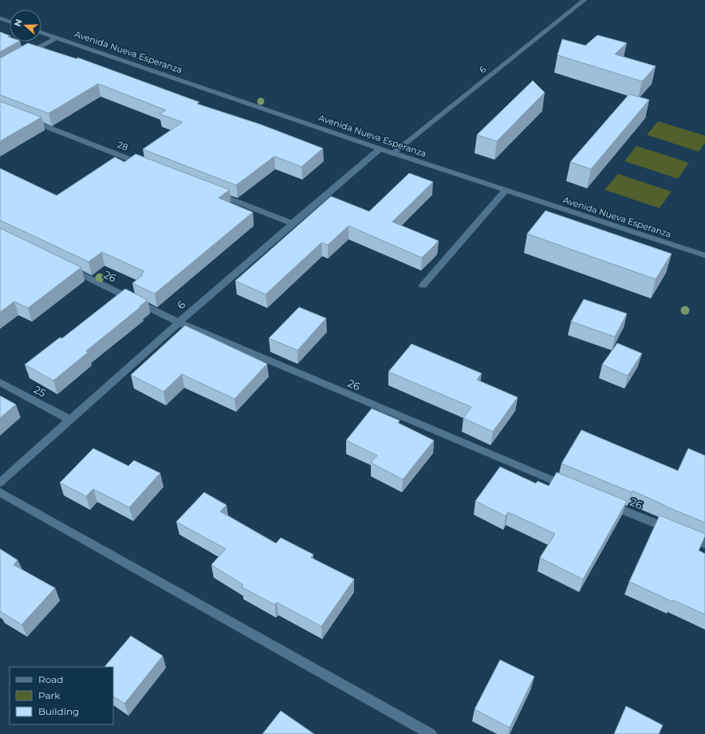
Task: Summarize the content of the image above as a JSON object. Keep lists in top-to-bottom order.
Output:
{
  "streets": {
    "street": [
      "Avenida Nueva Esperanza",
      "6",
      "28",
      "26",
      "25"
    ]
  },
  "crossings": [
    ["Avenida Nueva Esperanza", "6"],
    ["6", "26"],
    ["6", "25"]
  ],
  "legend": ["Road", "Park", "Building"],
  "north": "left"
}
